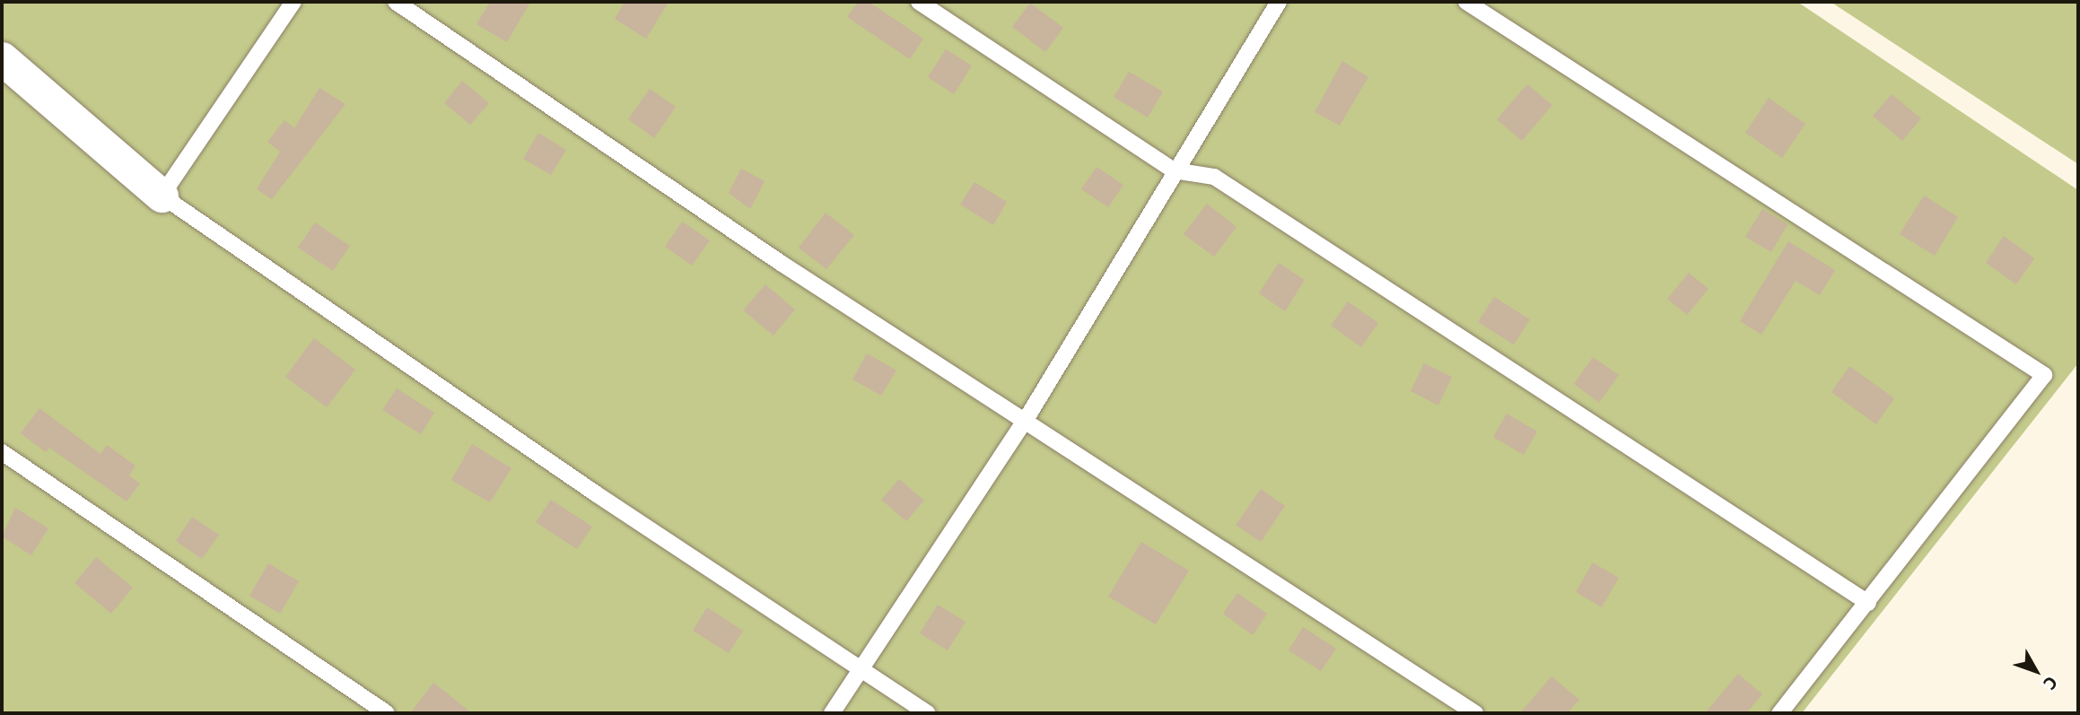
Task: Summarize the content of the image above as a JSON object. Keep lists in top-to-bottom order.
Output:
{
  "north": "bottom right"
}
